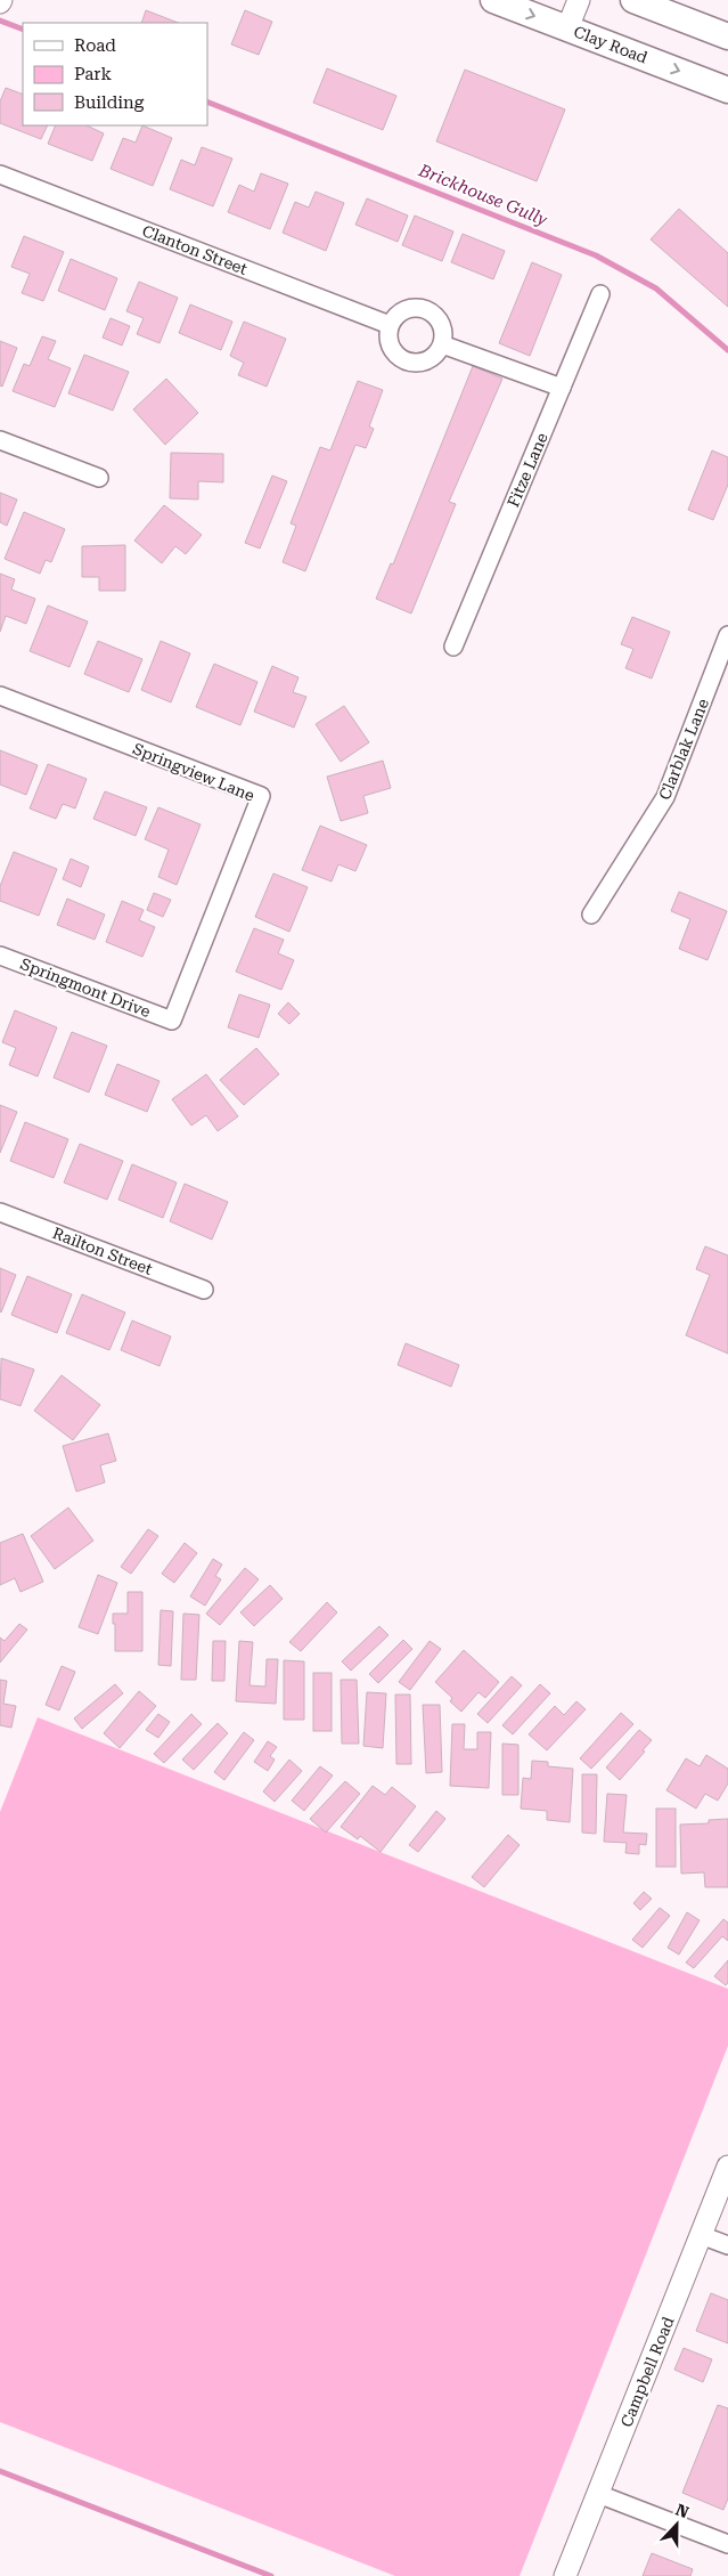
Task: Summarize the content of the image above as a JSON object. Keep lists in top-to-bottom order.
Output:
{
  "streets": {
    "main road": ["Clay Road"],
    "street": [
      "Clanton Street",
      "Fitze Lane",
      "Clarblak Lane",
      "Springview Lane",
      "Springmont Drive",
      "Railton Street",
      "Campbell Road"
    ]
  },
  "crossings": [
    ["Springview Lane", "Springmont Drive"]
  ],
  "water": ["Brickhouse Gully"],
  "legend": ["Road", "Park", "Building"],
  "north": "top"
}
